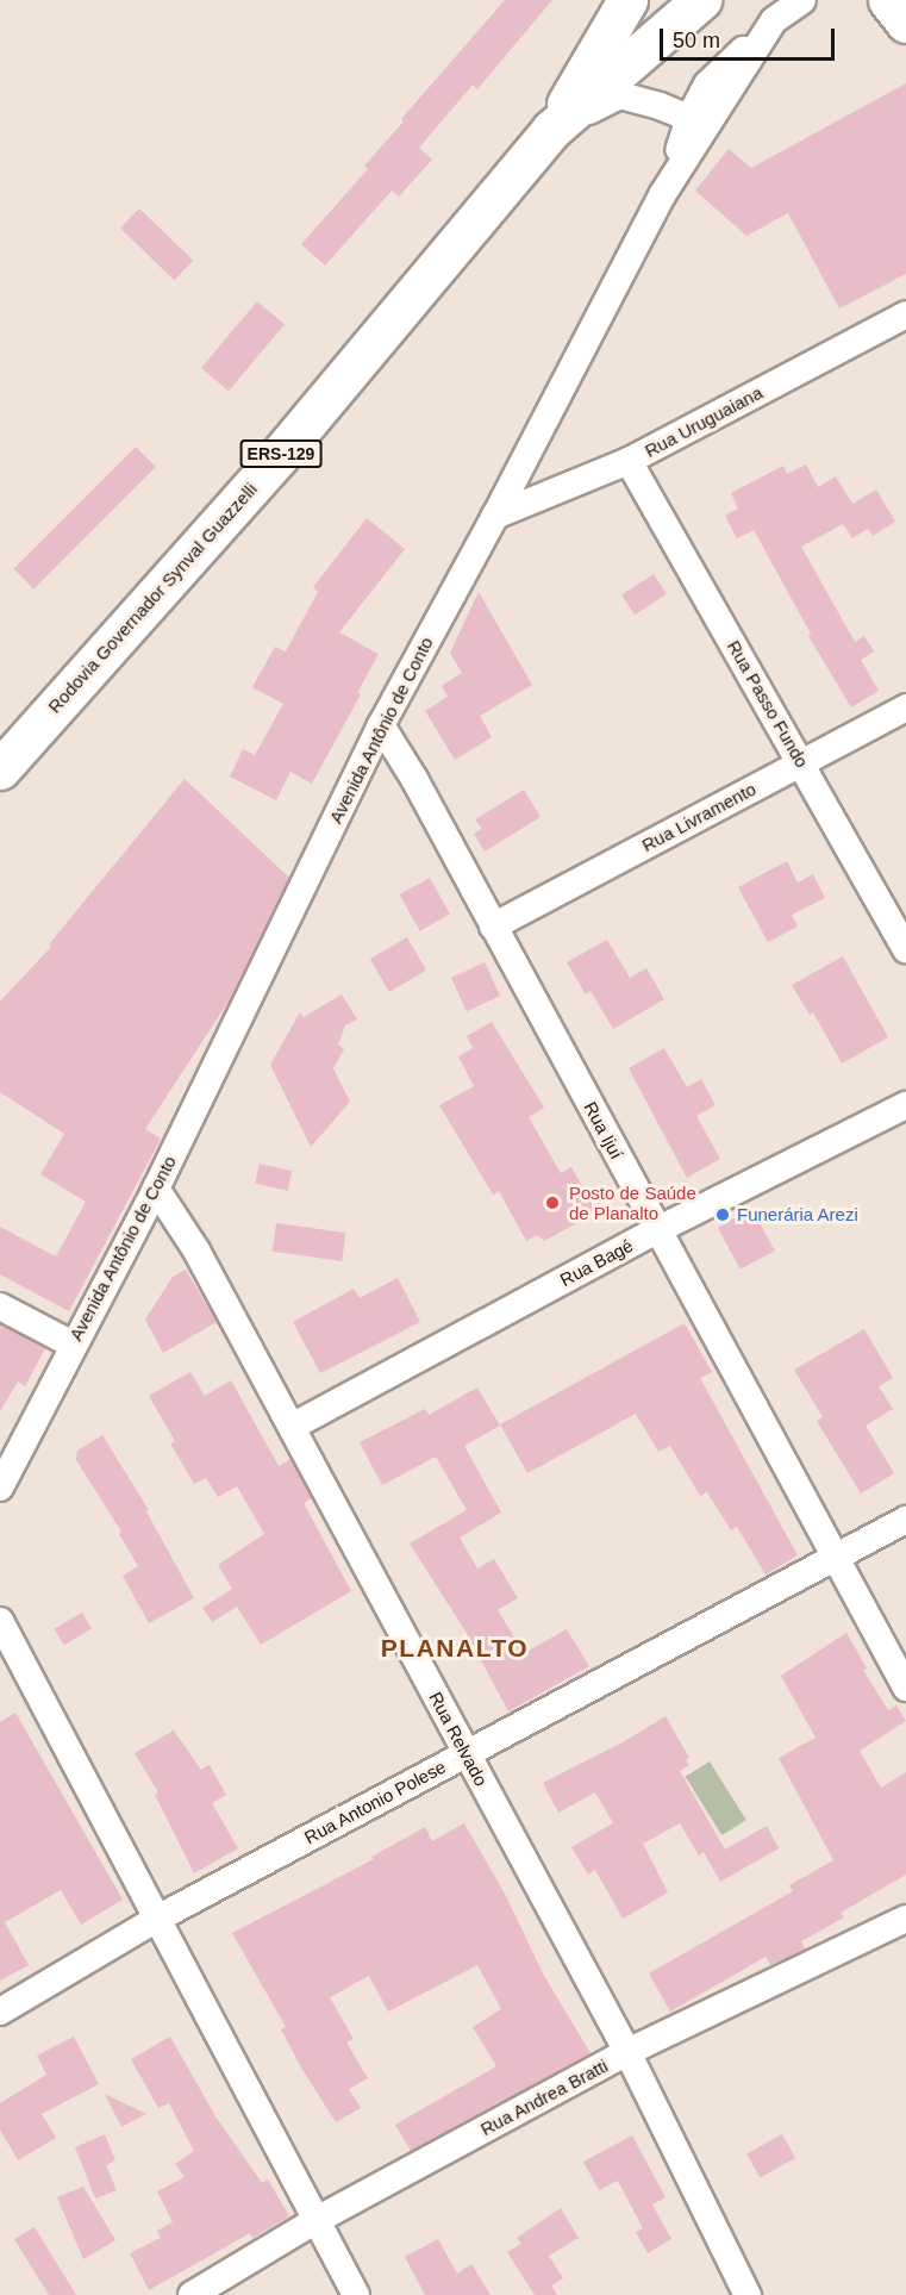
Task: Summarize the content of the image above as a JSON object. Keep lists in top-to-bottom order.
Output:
{
  "streets": {
    "main road": ["ERS-129", "Rodovia Governador Synval Guazzelli"],
    "street": [
      "Rua Uruguaiana",
      "Rua Passo Fundo",
      "Avenida Antônio de Conto",
      "Rua Livramento",
      "Rua Ijuí",
      "Rua Bagé",
      "Rua Relvado",
      "Rua Antonio Polese",
      "Rua Andrea Bratti"
    ]
  },
  "crossings": [
    ["Rua Uruguaiana", "Rua Passo Fundo"],
    ["Rua Uruguaiana", "Avenida Antônio de Conto"],
    ["Rua Passo Fundo", "Rua Livramento"],
    ["Avenida Antônio de Conto", "Rua Ijuí"],
    ["Avenida Antônio de Conto", "Rua Relvado"],
    ["Rua Livramento", "Rua Ijuí"],
    ["Rua Ijuí", "Rua Bagé"],
    ["Rua Ijuí", "Rua Antonio Polese"],
    ["Rua Bagé", "Rua Relvado"],
    ["Rua Relvado", "Rua Antonio Polese"],
    ["Rua Relvado", "Rua Andrea Bratti"]
  ],
  "districts": ["PLANALTO"],
  "places": ["Posto de Saúde de Planalto", "Funerária Arezi"],
  "scale_bar": "50 m"
}
